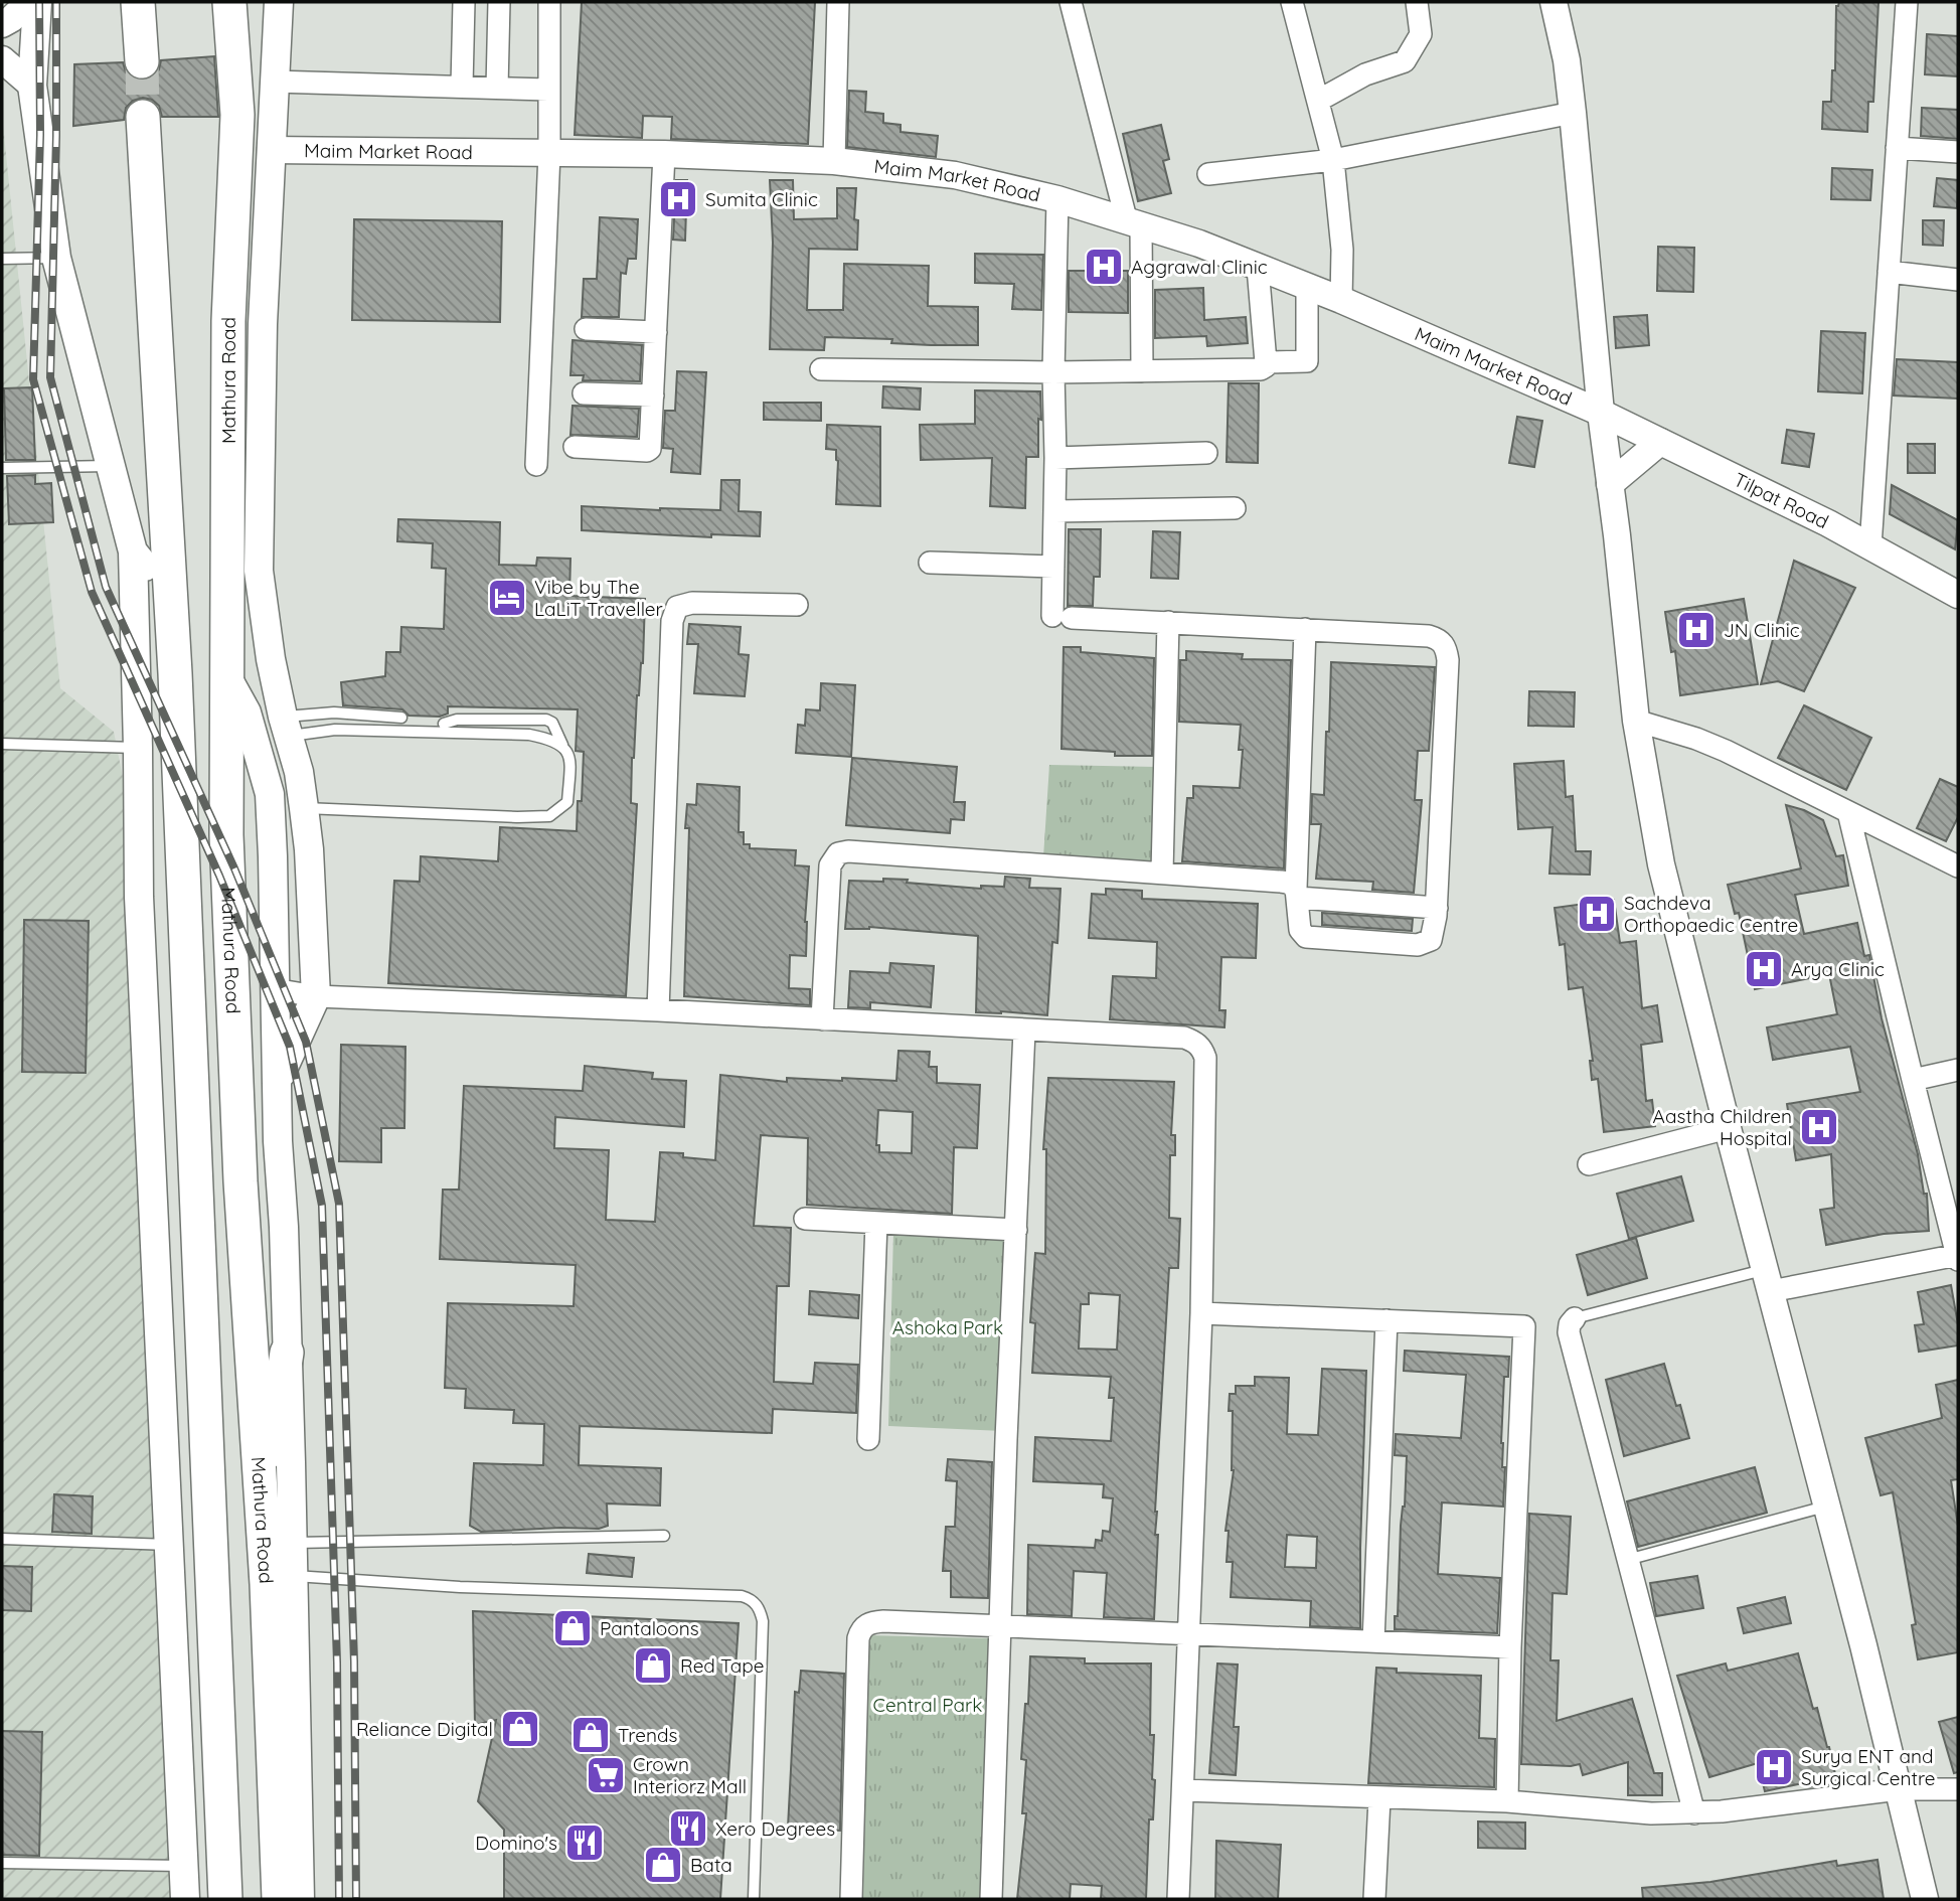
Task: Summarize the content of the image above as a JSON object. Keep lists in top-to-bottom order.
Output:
{
  "streets": {
    "highway": ["Mathura Road"],
    "street": ["Maim Market Road", "Tilpat Road"]
  },
  "crossings": [
    ["Maim Market Road", "Mathura Road"],
    ["Maim Market Road", "Tilpat Road"]
  ],
  "parks": ["Ashoka Park", "Central Park"],
  "places": {
    "hospital": [
      "Sumita Clinic",
      "Aggrawal Clinic",
      "JN Clinic",
      "Sachdeva Orthopaedic Centre",
      "Arya Clinic",
      "Aastha Children Hospital",
      "Surya ENT and Surgical Centre"
    ],
    "hotel": ["Vibe by The LaLiT Traveller"],
    "shop": [
      "Pantaloons",
      "Red Tape",
      "Reliance Digital",
      "Trends",
      "Bata"
    ],
    "supermarket": ["Crown Interiorz Mall"],
    "restaurant": ["Xero Degrees", "Domino's"]
  }
}
